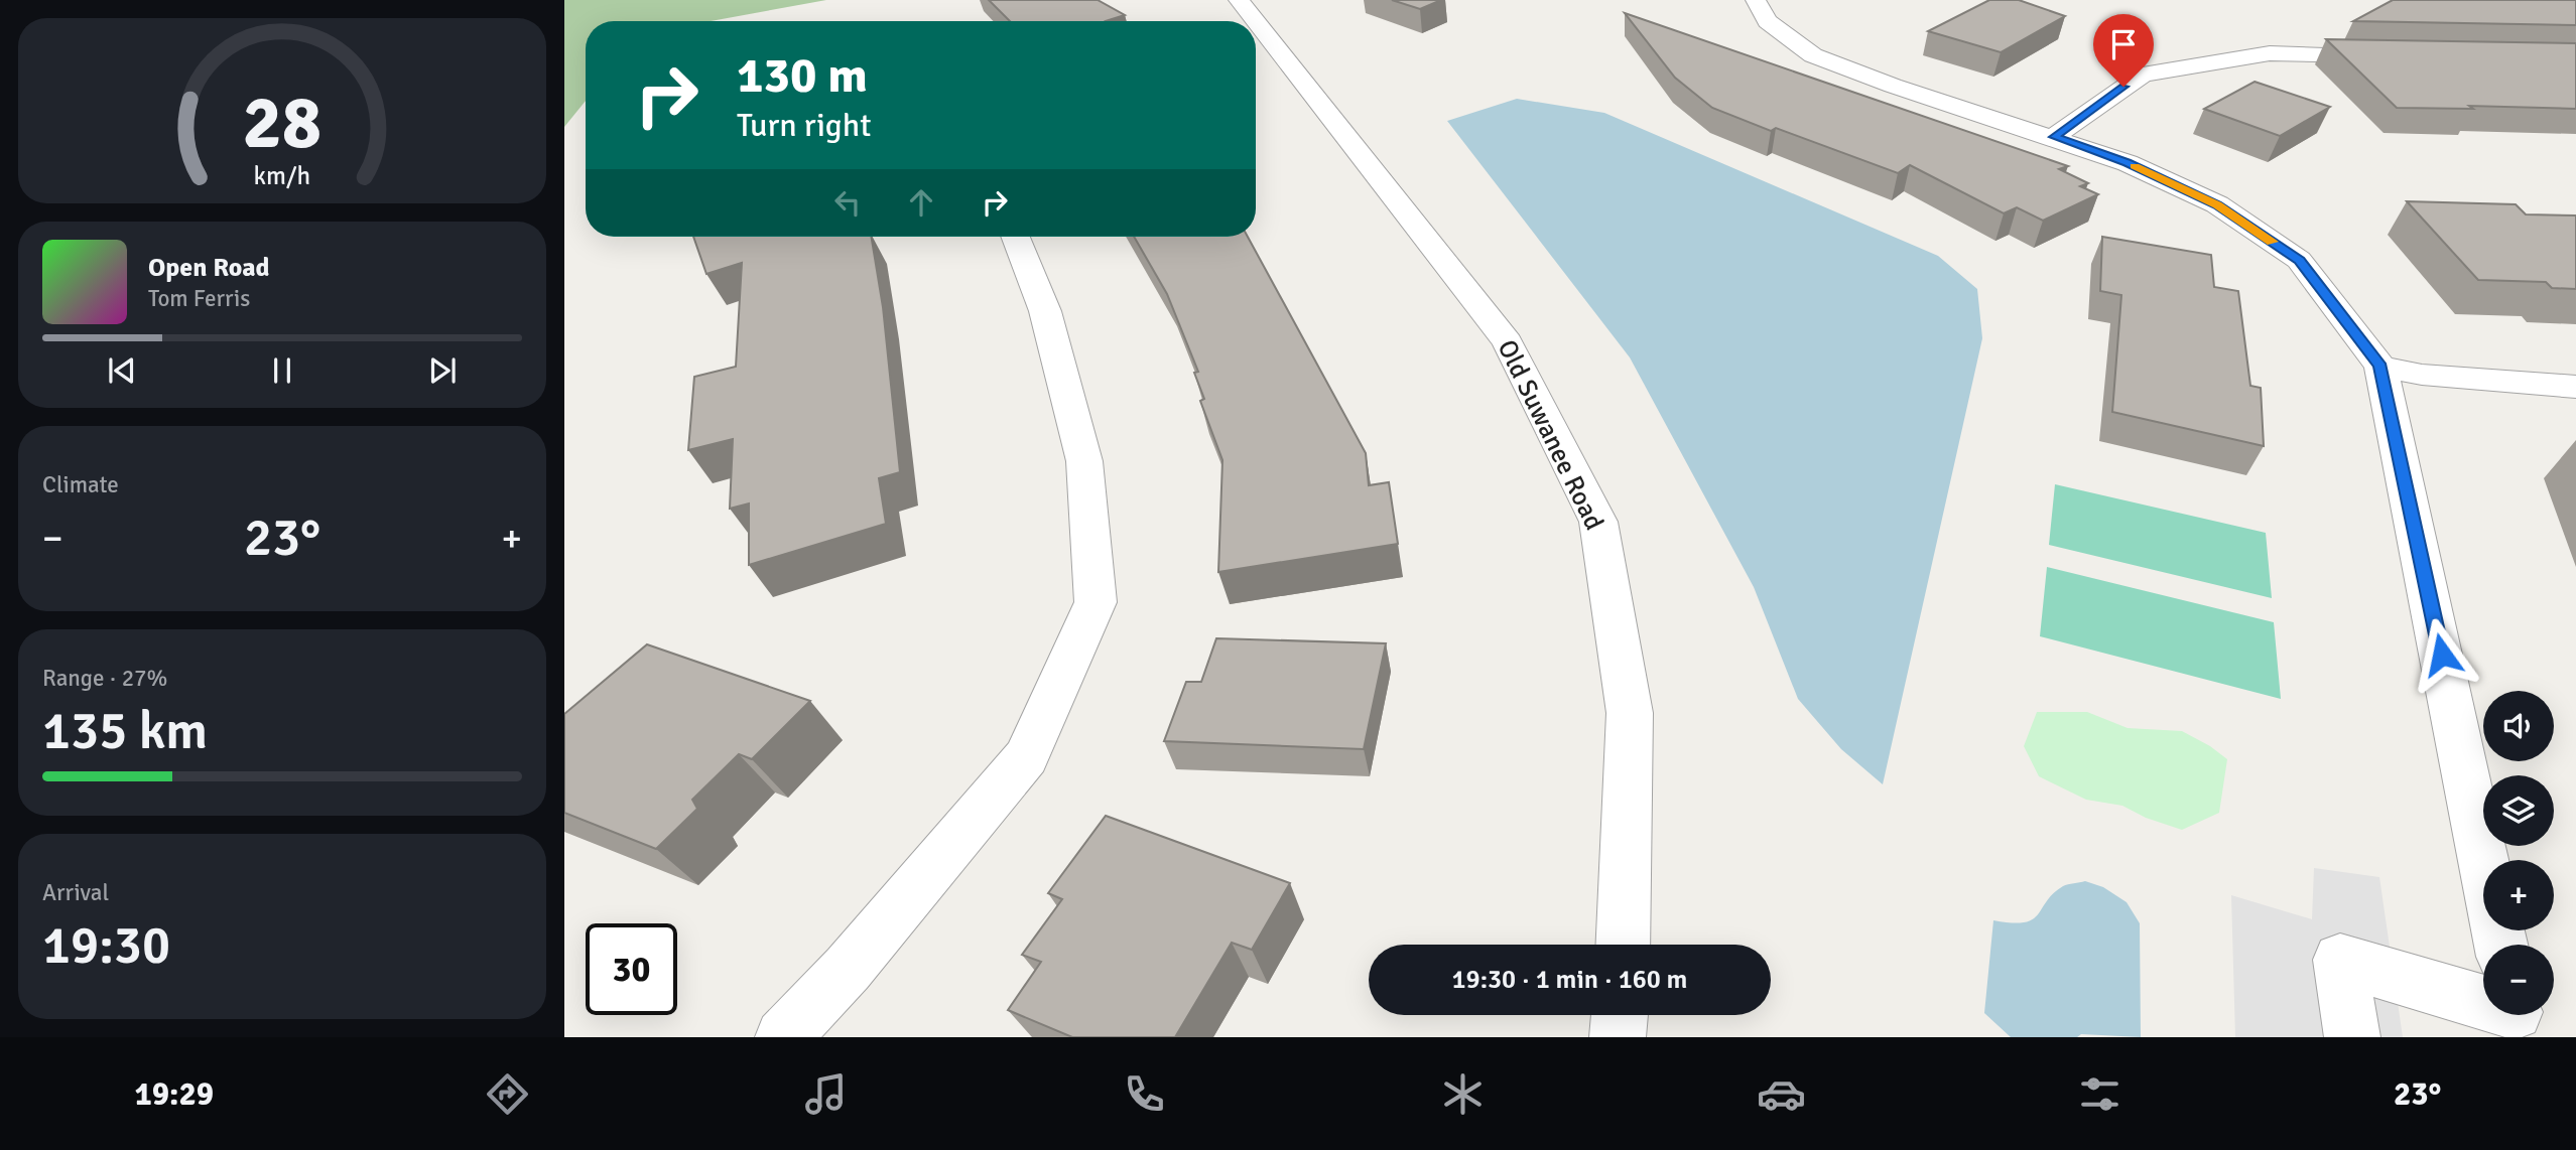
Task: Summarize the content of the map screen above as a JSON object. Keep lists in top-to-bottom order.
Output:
{
  "streets": {
    "street": ["Old Suwanee Road"]
  },
  "page": {
    "turn": ["130 m", "Turn right"],
    "song": ["Open Road", "Tom Ferris"],
    "tile": [
      "Climate",
      ["Range · 27%", "135 km"],
      ["Arrival", "19:30"]
    ],
    "heat": ["−", "23°", "+"],
    "map_buttons": ["+", "−"],
    "limit": "30",
    "trip": "19:30 · 1 min · 160 m",
    "tabs": ["19:29", "23°"],
    "gauge": ["28", "km/h"]
  }
}
